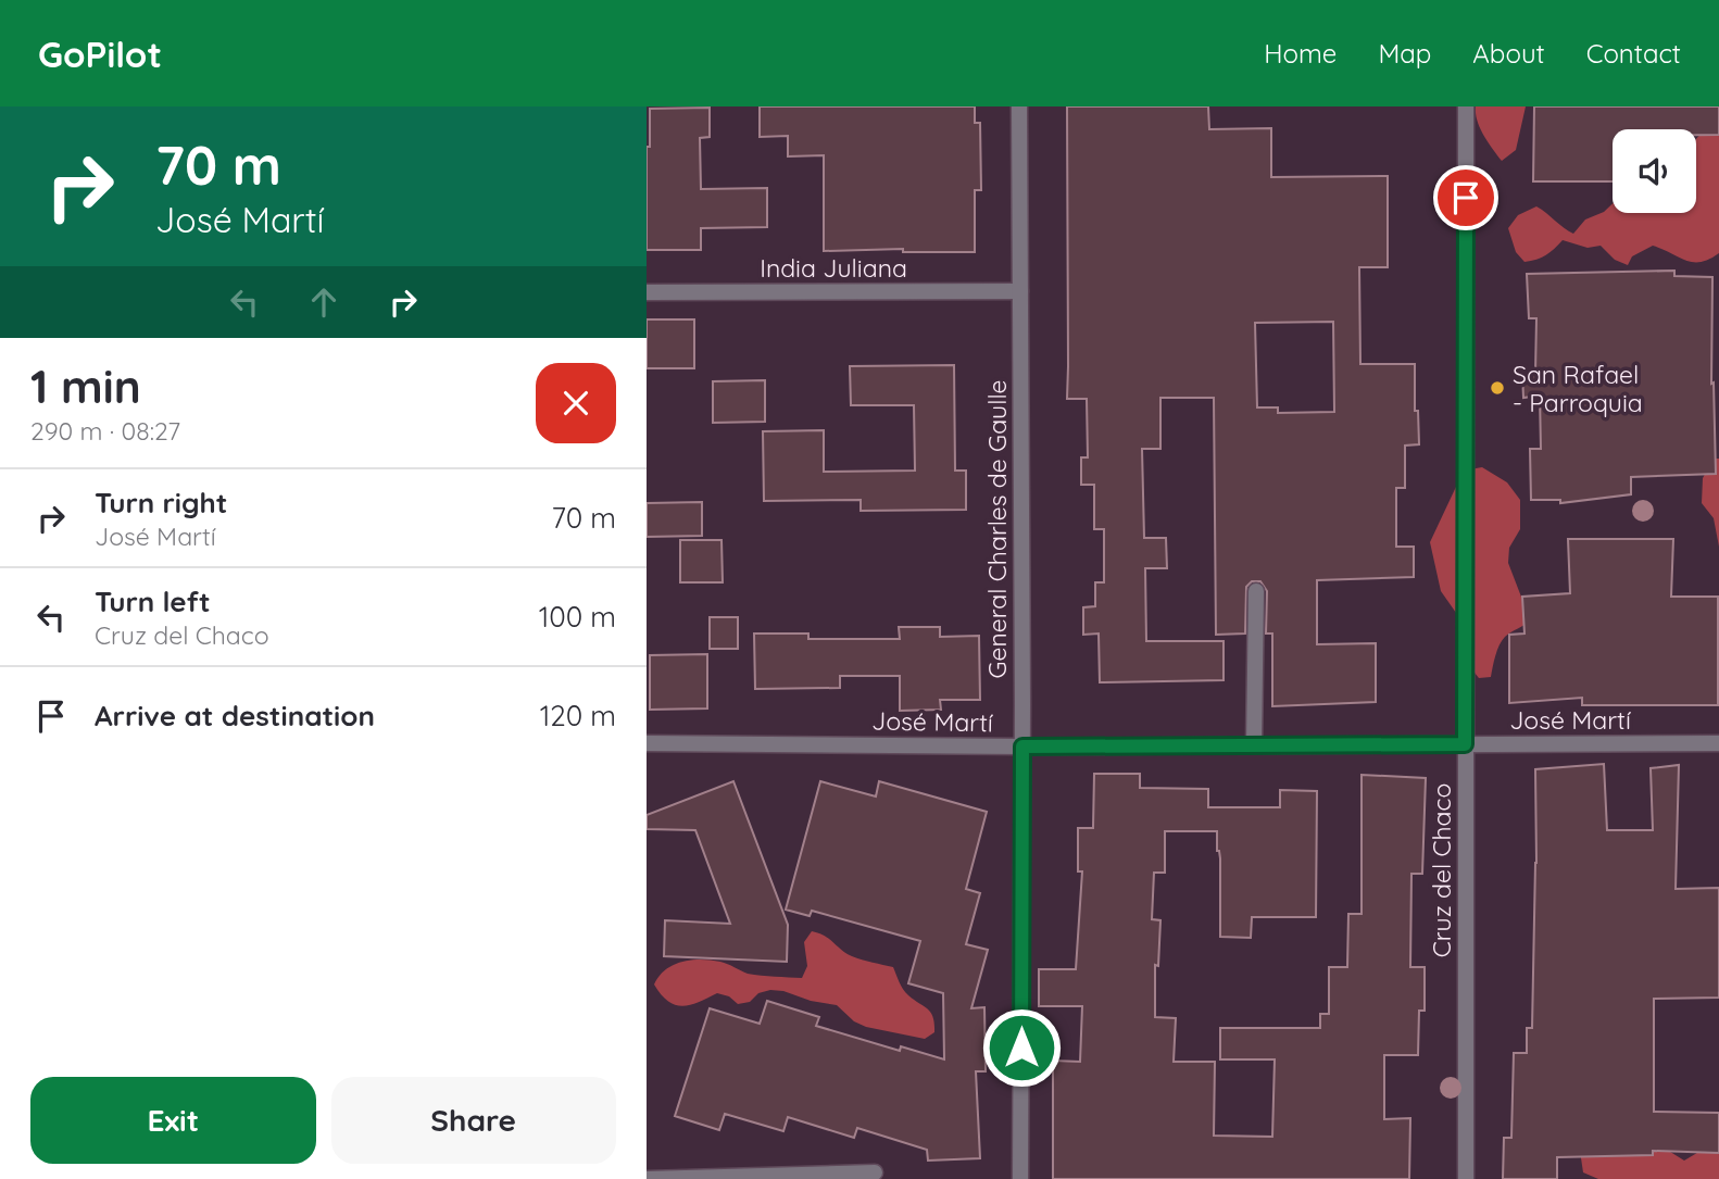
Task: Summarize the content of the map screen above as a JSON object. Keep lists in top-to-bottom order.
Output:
{
  "streets": {
    "street": [
      "India Juliana",
      "General Charles de Gaulle",
      "José Martí",
      "Cruz del Chaco"
    ]
  },
  "crossings": [
    ["India Juliana", "General Charles de Gaulle"],
    ["General Charles de Gaulle", "José Martí"],
    ["José Martí", "Cruz del Chaco"]
  ],
  "places": ["San Rafael - Parroquia"],
  "page": {
    "header": "GoPilot",
    "nav": [
      "Home",
      "Map",
      "About",
      "Contact"
    ],
    "turn": ["70 m", "José Martí"],
    "heading": ["1 min", "290 m · 08:27"],
    "list": [
      {
        "name": "Turn right",
        "note": "José Martí",
        "value": "70 m"
      },
      {
        "name": "Turn left",
        "note": "Cruz del Chaco",
        "value": "100 m"
      },
      {
        "name": "Arrive at destination",
        "value": "120 m"
      }
    ],
    "buttons": ["Exit", "Share"]
  }
}
